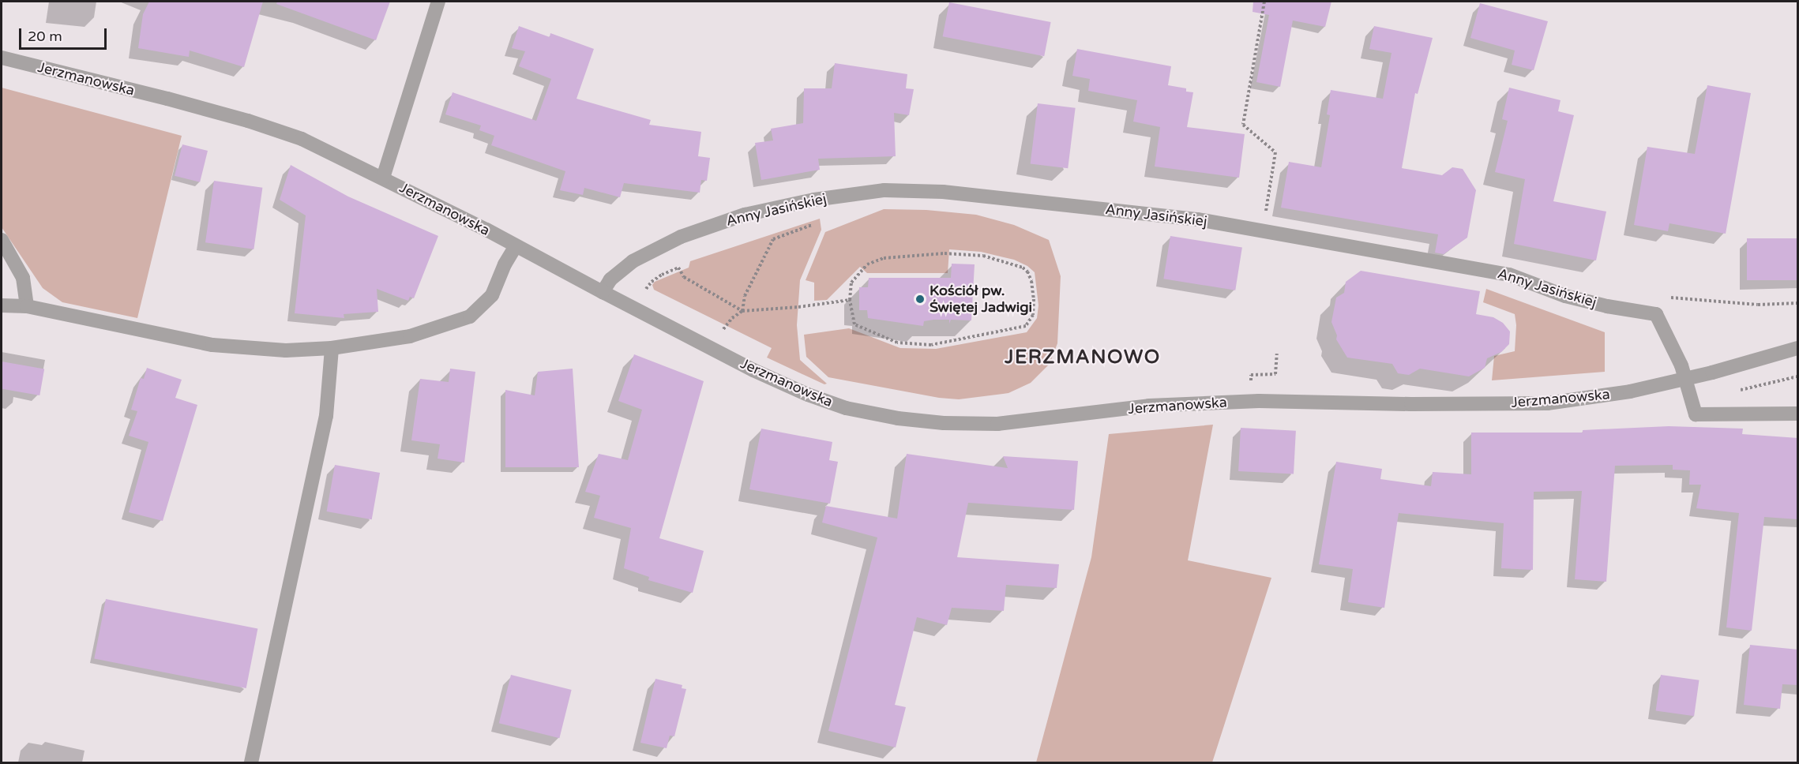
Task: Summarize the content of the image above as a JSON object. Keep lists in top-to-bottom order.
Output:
{
  "streets": {
    "street": ["Jerzmanowska", "Anny Jasińskiej"]
  },
  "crossings": [
    ["Jerzmanowska", "Anny Jasińskiej"]
  ],
  "districts": ["JERZMANOWO"],
  "places": ["Kościół pw. Świętej Jadwigi"],
  "scale_bar": "20 m"
}
